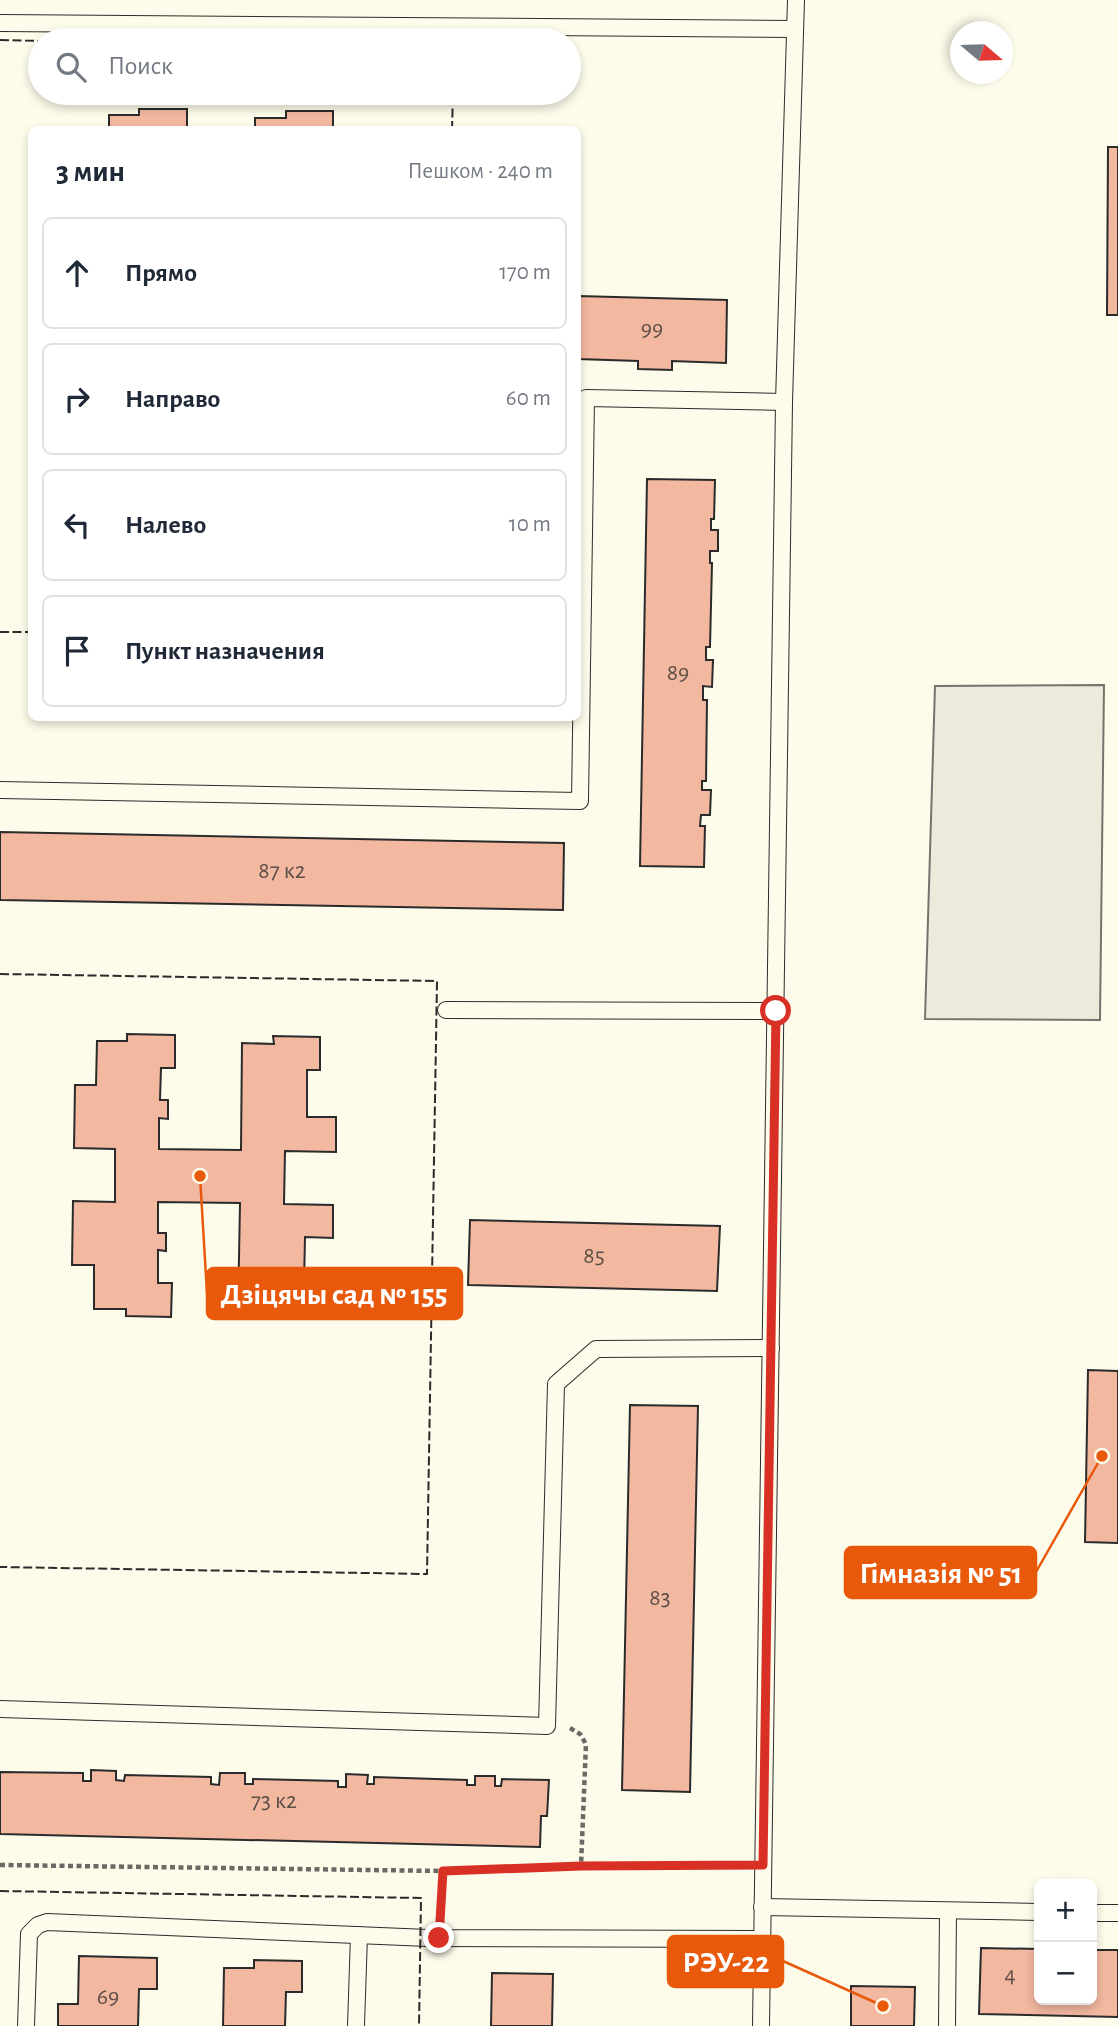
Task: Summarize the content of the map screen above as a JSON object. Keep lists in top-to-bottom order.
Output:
{
  "places": ["Дзіцячы сад № 155", "Гімназія № 51", "РЭУ-22"],
  "house_numbers": [
    "99",
    "89",
    "87 к2",
    "85",
    "83",
    "73 к2",
    "4",
    "69"
  ],
  "north": "right",
  "page": {
    "search": "Поиск",
    "heading": ["3 мин", "Пешком · 240 m"],
    "list": [
      ["Прямо", "170 m"],
      ["Направо", "60 m"],
      ["Налево", "10 m"],
      "Пункт назначения"
    ],
    "map_buttons": ["+", "−"]
  }
}
